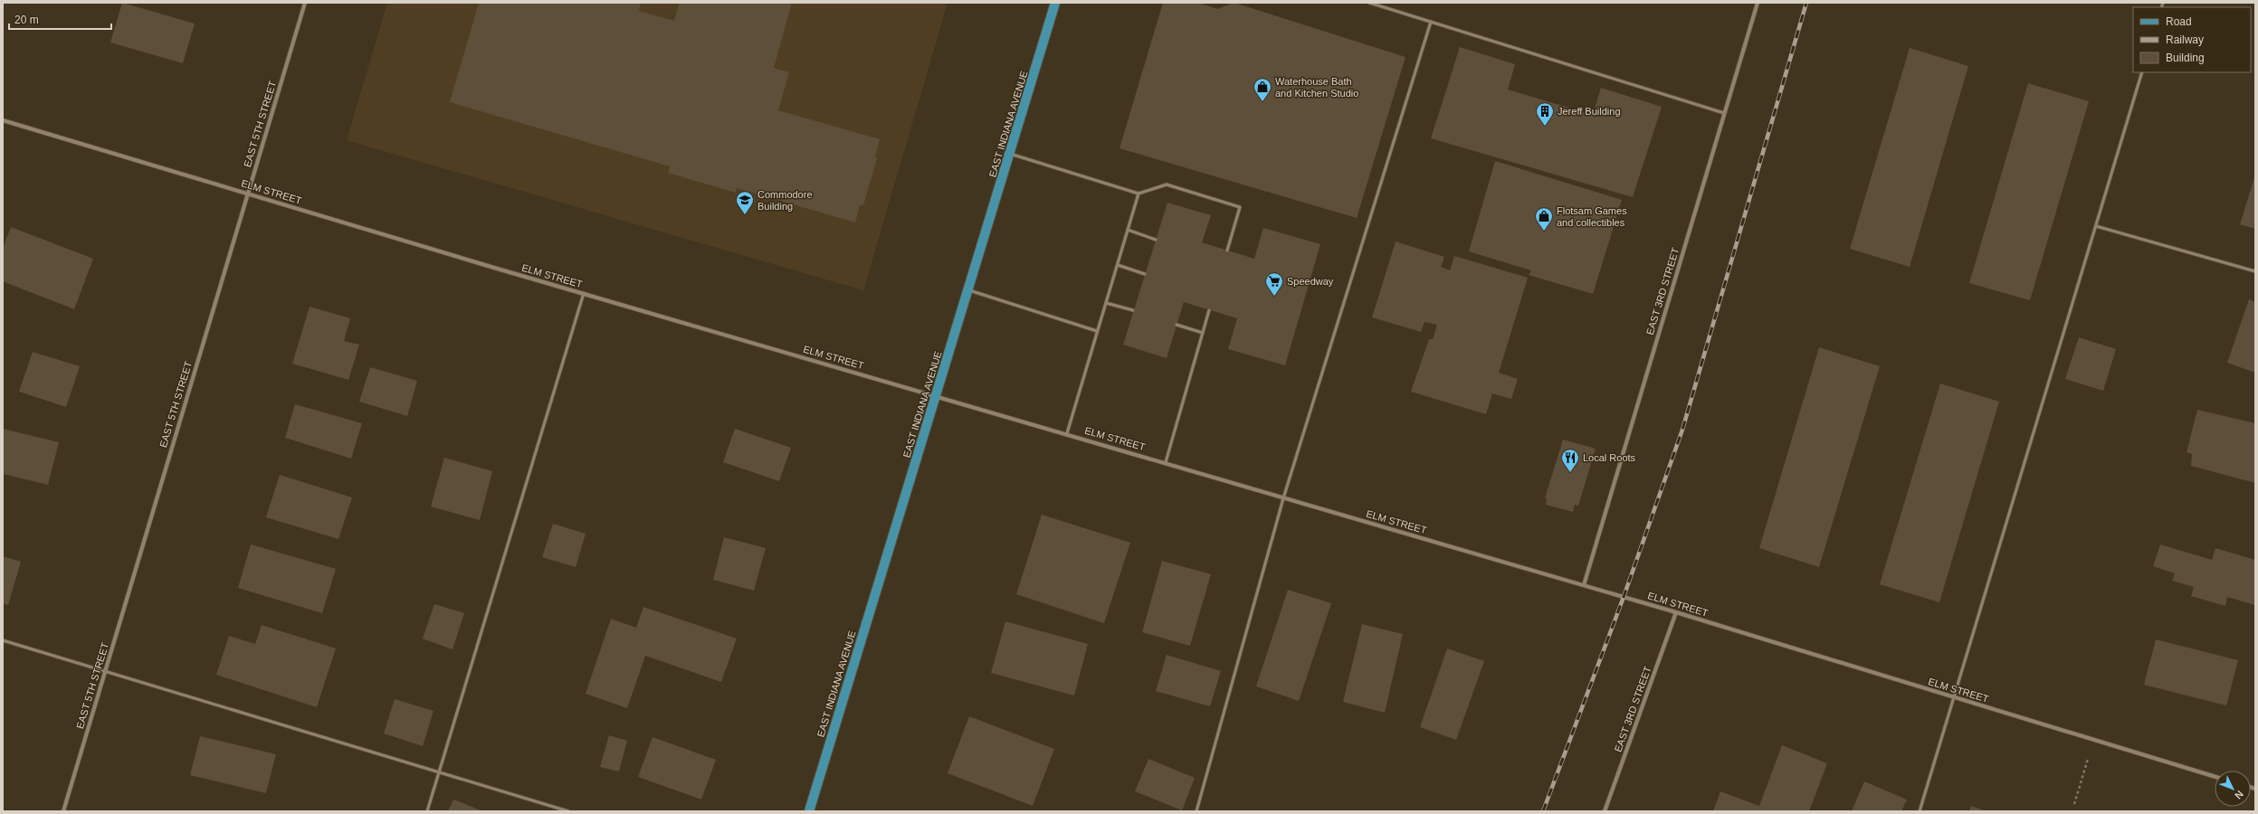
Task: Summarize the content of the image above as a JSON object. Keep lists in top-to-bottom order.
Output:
{
  "streets": {
    "main road": ["EAST INDIANA AVENUE"],
    "street": ["EAST 5TH STREET", "ELM STREET", "EAST 3RD STREET"]
  },
  "crossings": [
    ["EAST 5TH STREET", "ELM STREET"],
    ["EAST INDIANA AVENUE", "ELM STREET"],
    ["ELM STREET", "EAST 3RD STREET"]
  ],
  "places": {
    "shop": ["Waterhouse Bath and Kitchen Studio", "Flotsam Games and collectibles"],
    "building": ["Jereff Building"],
    "school or university": ["Commodore Building"],
    "supermarket": ["Speedway"],
    "restaurant": ["Local Roots"]
  },
  "legend": ["Road", "Railway", "Building"],
  "scale_bar": "20 m",
  "north": "bottom right"
}
